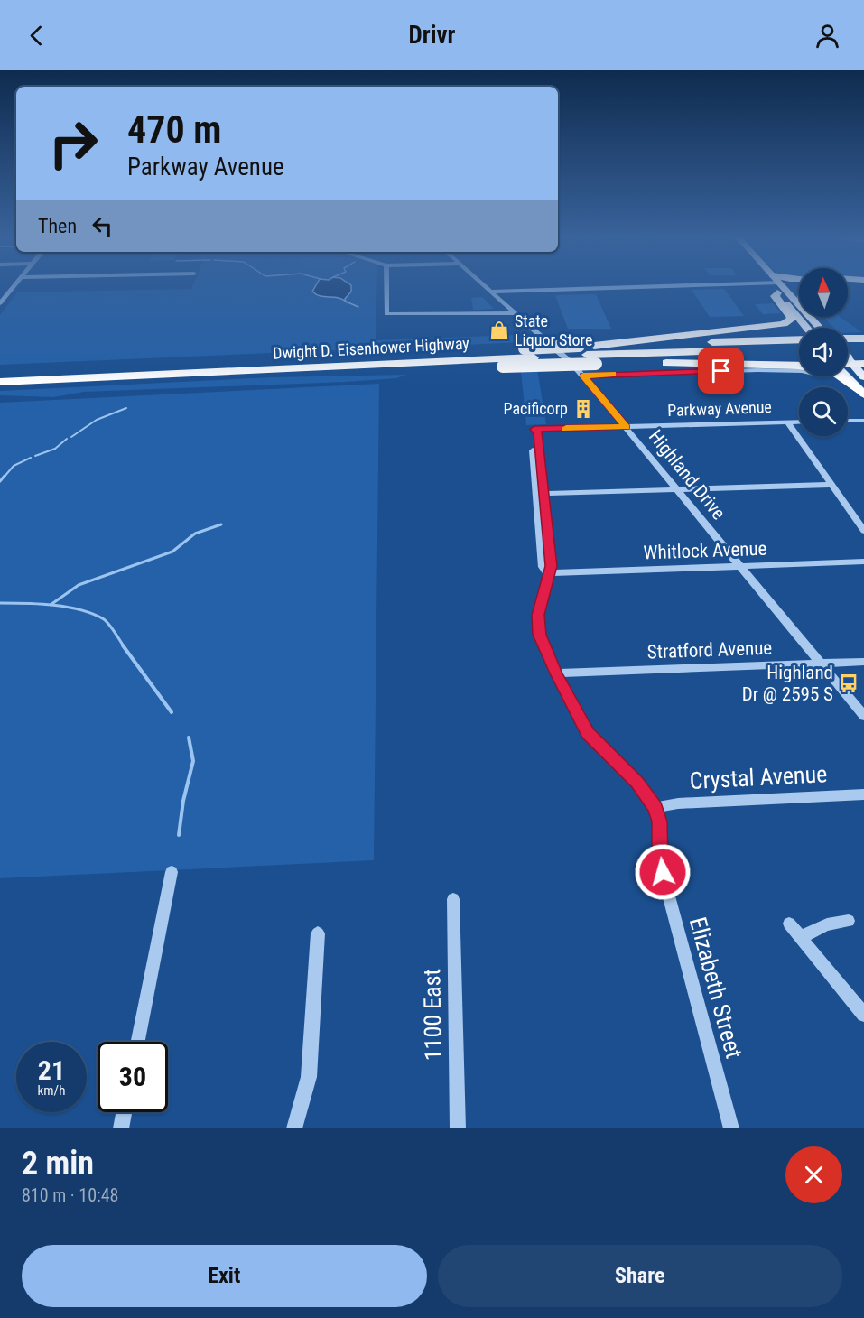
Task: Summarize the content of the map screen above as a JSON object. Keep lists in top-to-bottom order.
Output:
{
  "streets": {
    "highway": ["Dwight D. Eisenhower Highway"],
    "street": [
      "Parkway Avenue",
      "Highland Drive",
      "Whitlock Avenue",
      "Stratford Avenue",
      "Crystal Avenue",
      "Elizabeth Street",
      "1100 East"
    ]
  },
  "crossings": [
    ["Parkway Avenue", "Highland Drive"],
    ["Parkway Avenue", "Elizabeth Street"],
    ["Highland Drive", "Whitlock Avenue"],
    ["Highland Drive", "Stratford Avenue"],
    ["Whitlock Avenue", "Elizabeth Street"],
    ["Stratford Avenue", "Elizabeth Street"],
    ["Crystal Avenue", "Elizabeth Street"]
  ],
  "places": {
    "shop": ["State Liquor Store"],
    "building": ["Pacificorp"],
    "bus stop": ["Highland Dr @ 2595 S"]
  },
  "north": "top",
  "page": {
    "header": "Drivr",
    "turn": ["470 m", "Parkway Avenue"],
    "then": "Then",
    "speed": "21 km/h",
    "limit": "30",
    "heading": ["2 min", "810 m · 10:48"],
    "buttons": ["Exit", "Share"]
  }
}
